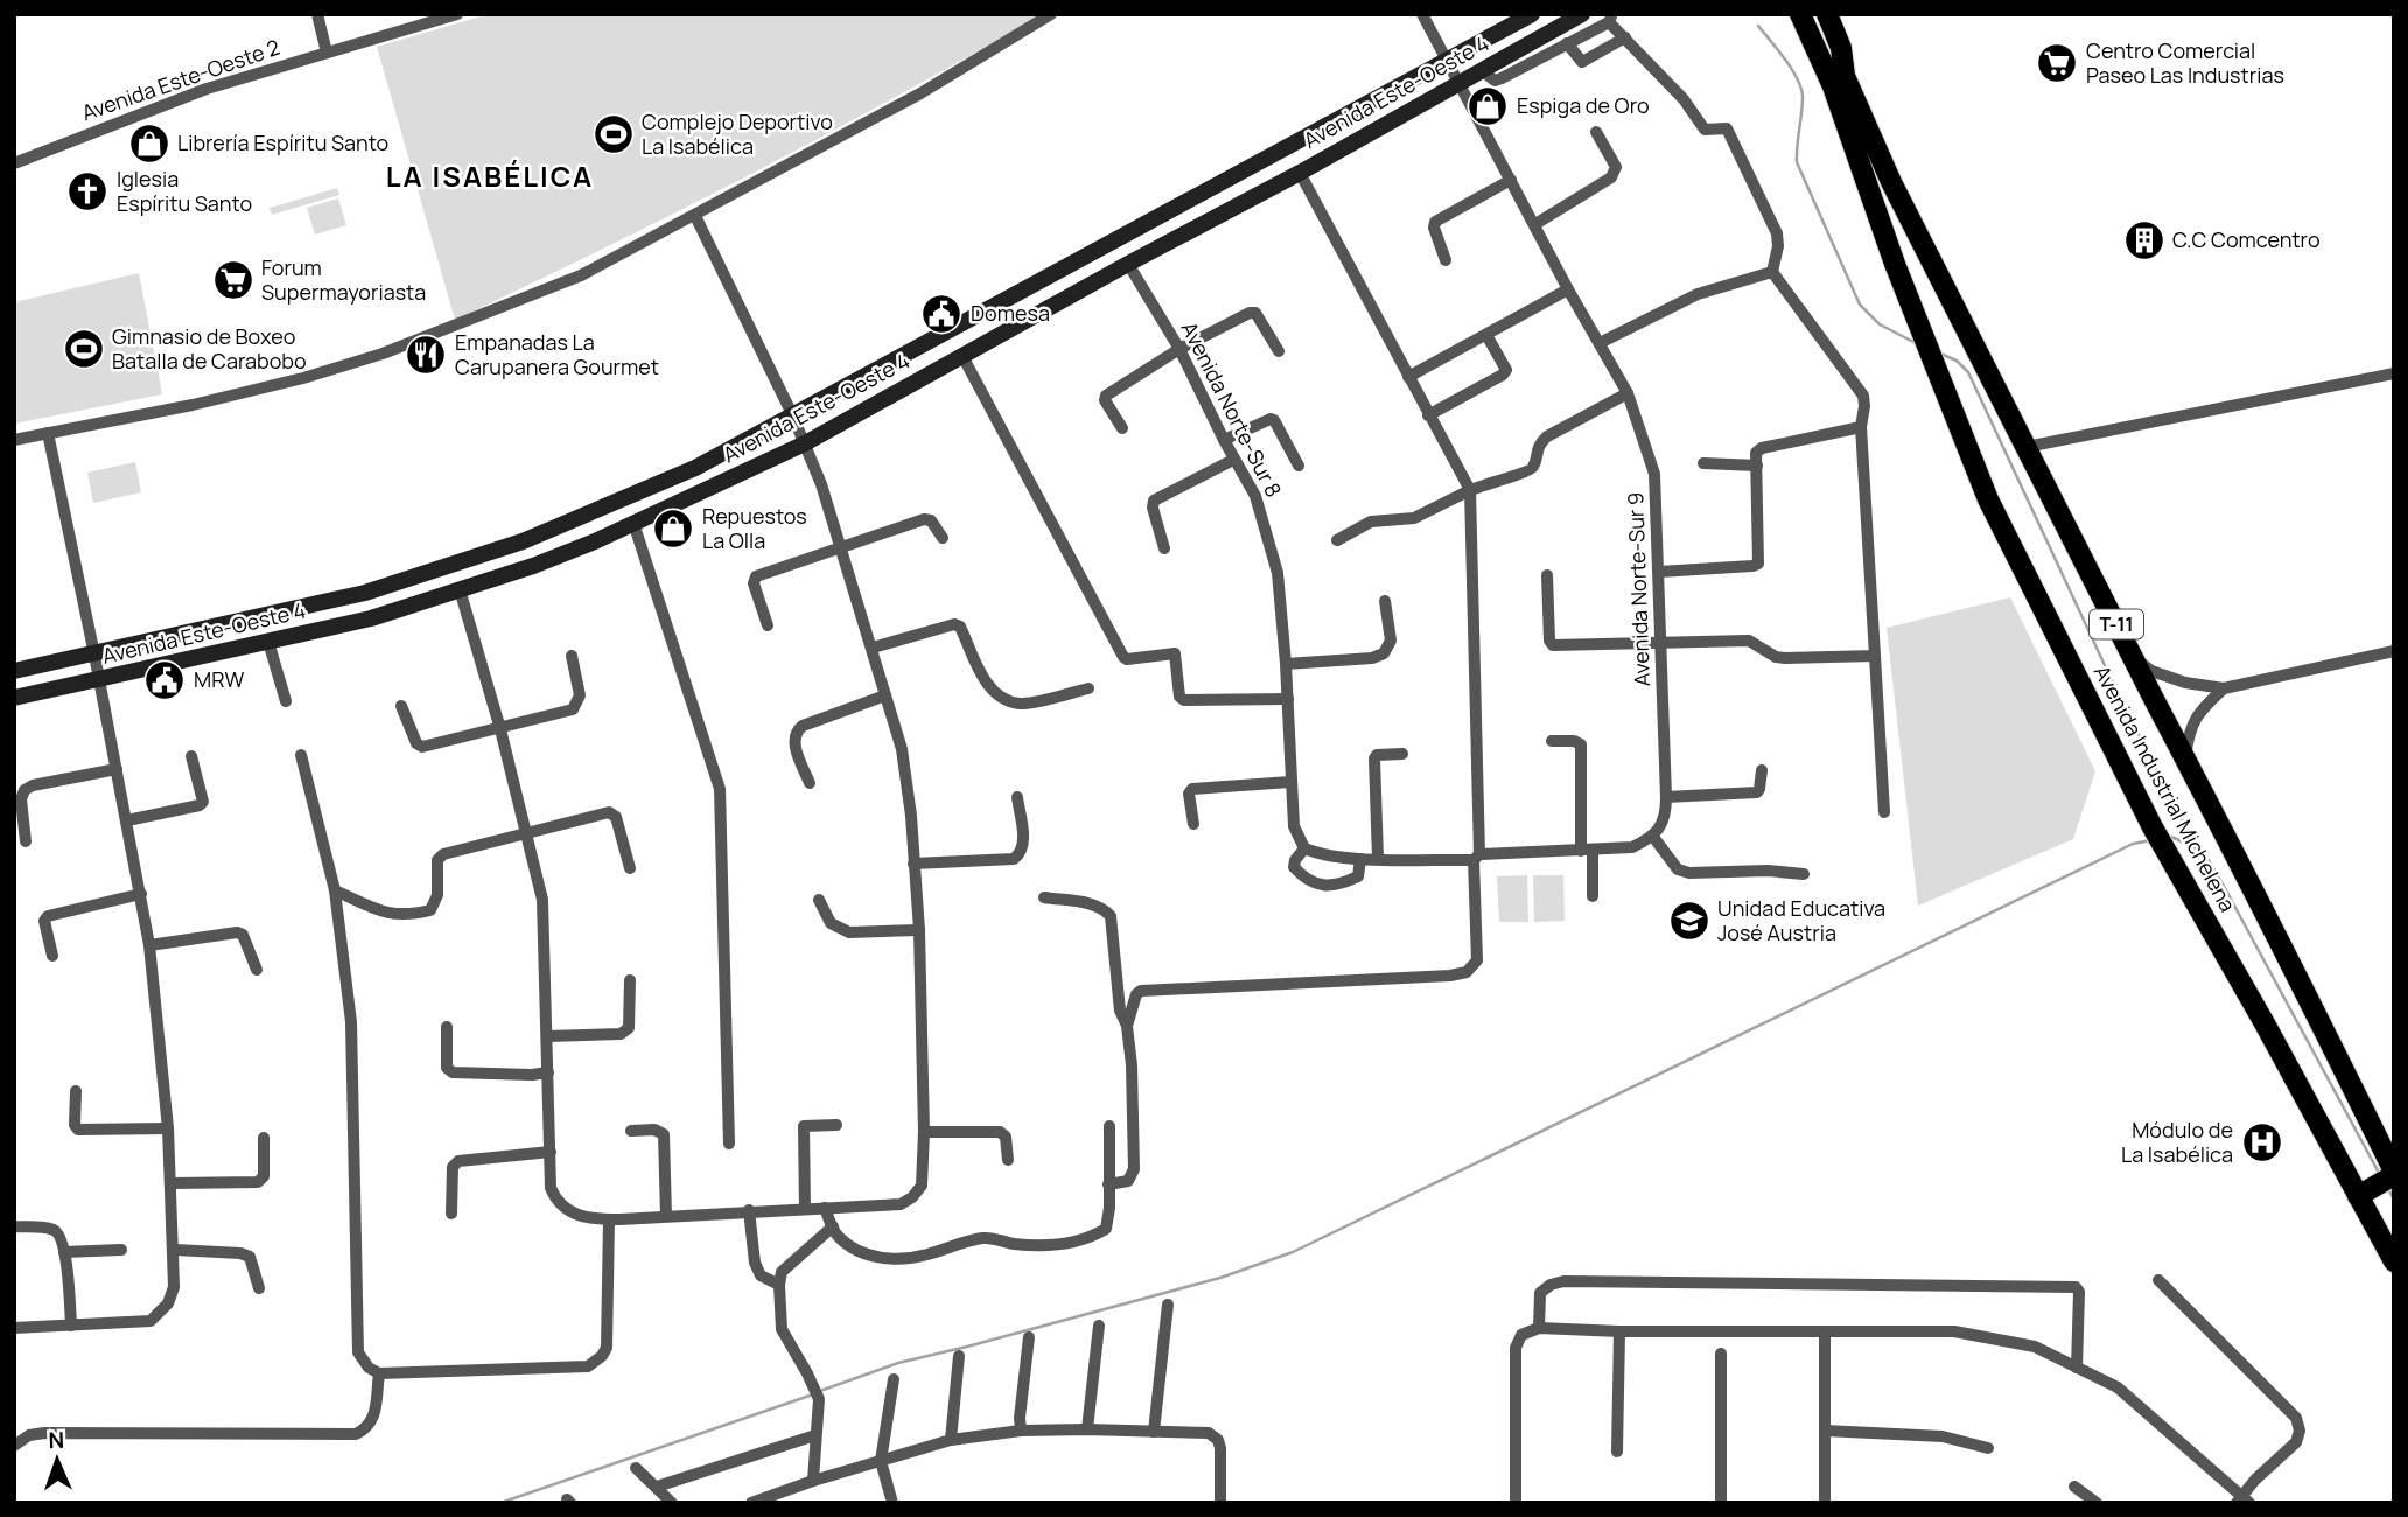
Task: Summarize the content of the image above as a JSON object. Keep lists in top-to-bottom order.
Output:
{
  "streets": {
    "main road": ["Avenida Este-Oeste 4", "T-11", "Avenida Industrial Michelena"],
    "street": ["Avenida Este-Oeste 2", "Avenida Norte-Sur 8", "Avenida Norte-Sur 9"]
  },
  "crossings": [
    ["Avenida Este-Oeste 4", "Avenida Norte-Sur 8"],
    ["Avenida Este-Oeste 4", "Avenida Norte-Sur 9"],
    ["T-11", "Avenida Industrial Michelena"]
  ],
  "districts": ["LA ISABÉLICA"],
  "places": {
    "supermarket": ["Centro Comercial Paseo Las Industrias", "Forum Supermayoriasta"],
    "shop": ["Espiga de Oro", "Librería Espíritu Santo", "Repuestos La Olla"],
    "sports": ["Complejo Deportivo La Isabélica", "Gimnasio de Boxeo Batalla de Carabobo"],
    "church": ["Iglesia Espíritu Santo"],
    "building": ["C.C Comcentro"],
    "public building": ["Domesa", "MRW"],
    "restaurant": ["Empanadas La Carupanera Gourmet"],
    "school or university": ["Unidad Educativa José Austria"],
    "hospital": ["Módulo de La Isabélica"]
  },
  "north": "top"
}
